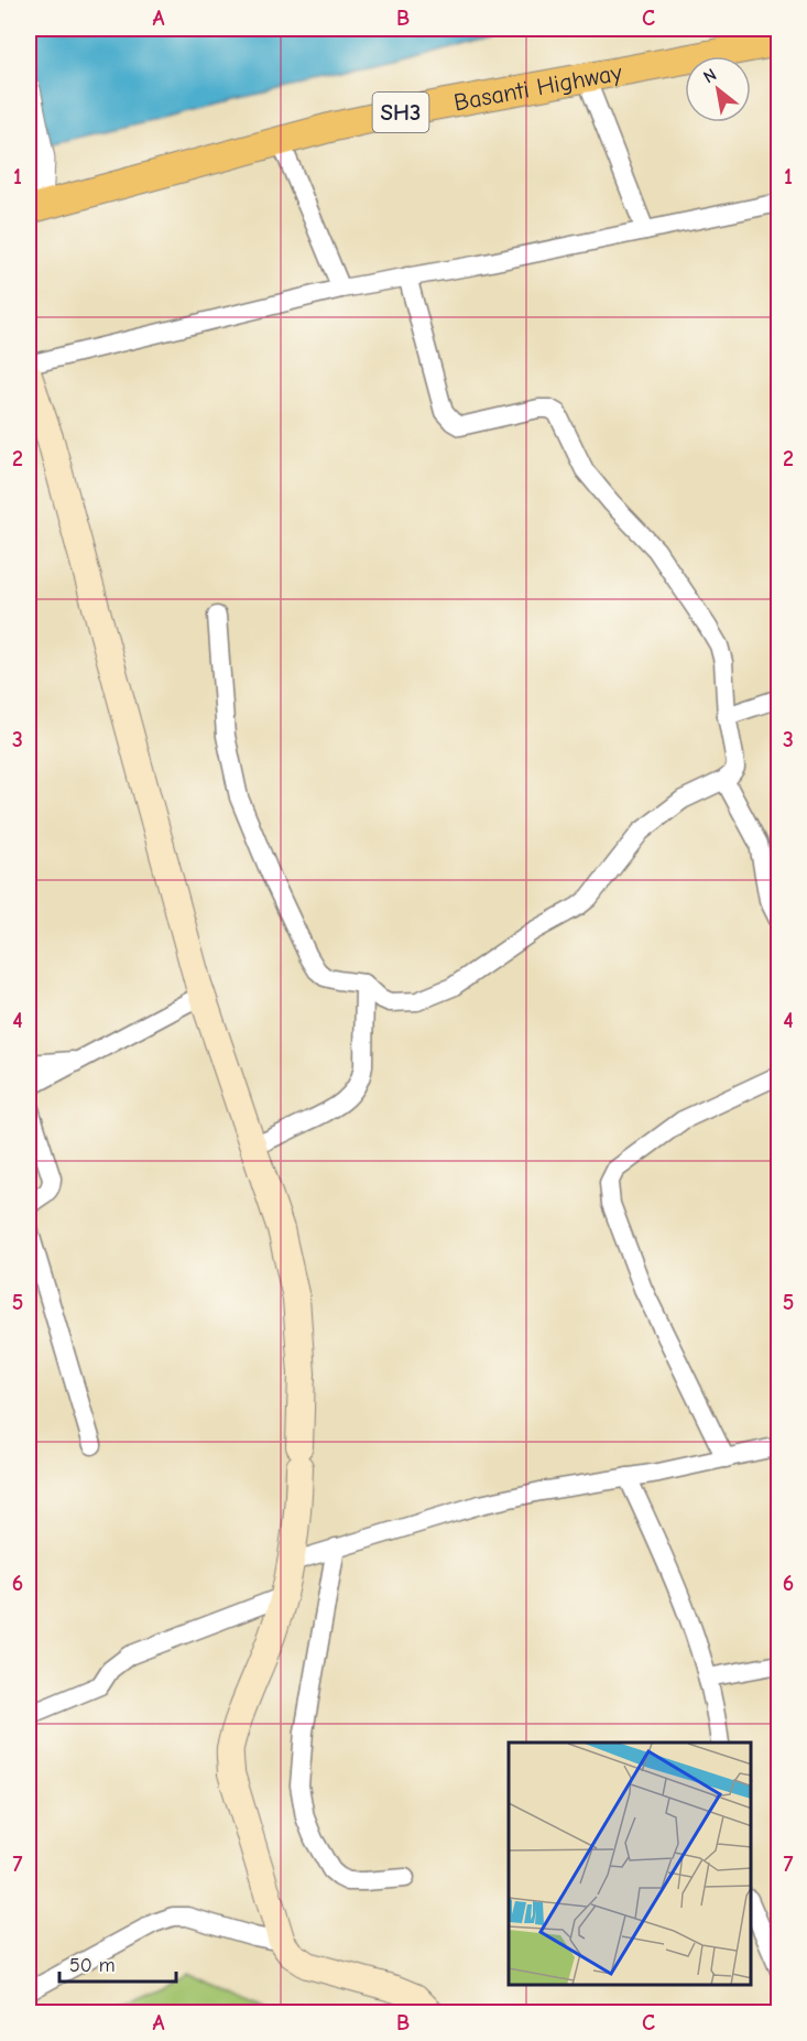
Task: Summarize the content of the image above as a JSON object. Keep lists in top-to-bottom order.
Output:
{
  "streets": {
    "main road": ["Basanti Highway", "SH3"]
  },
  "scale_bar": "50 m",
  "north": "top left",
  "grid": {
    "columns": ["A", "B", "C"],
    "rows": [
      "1",
      "2",
      "3",
      "4",
      "5",
      "6",
      "7"
    ]
  }
}
